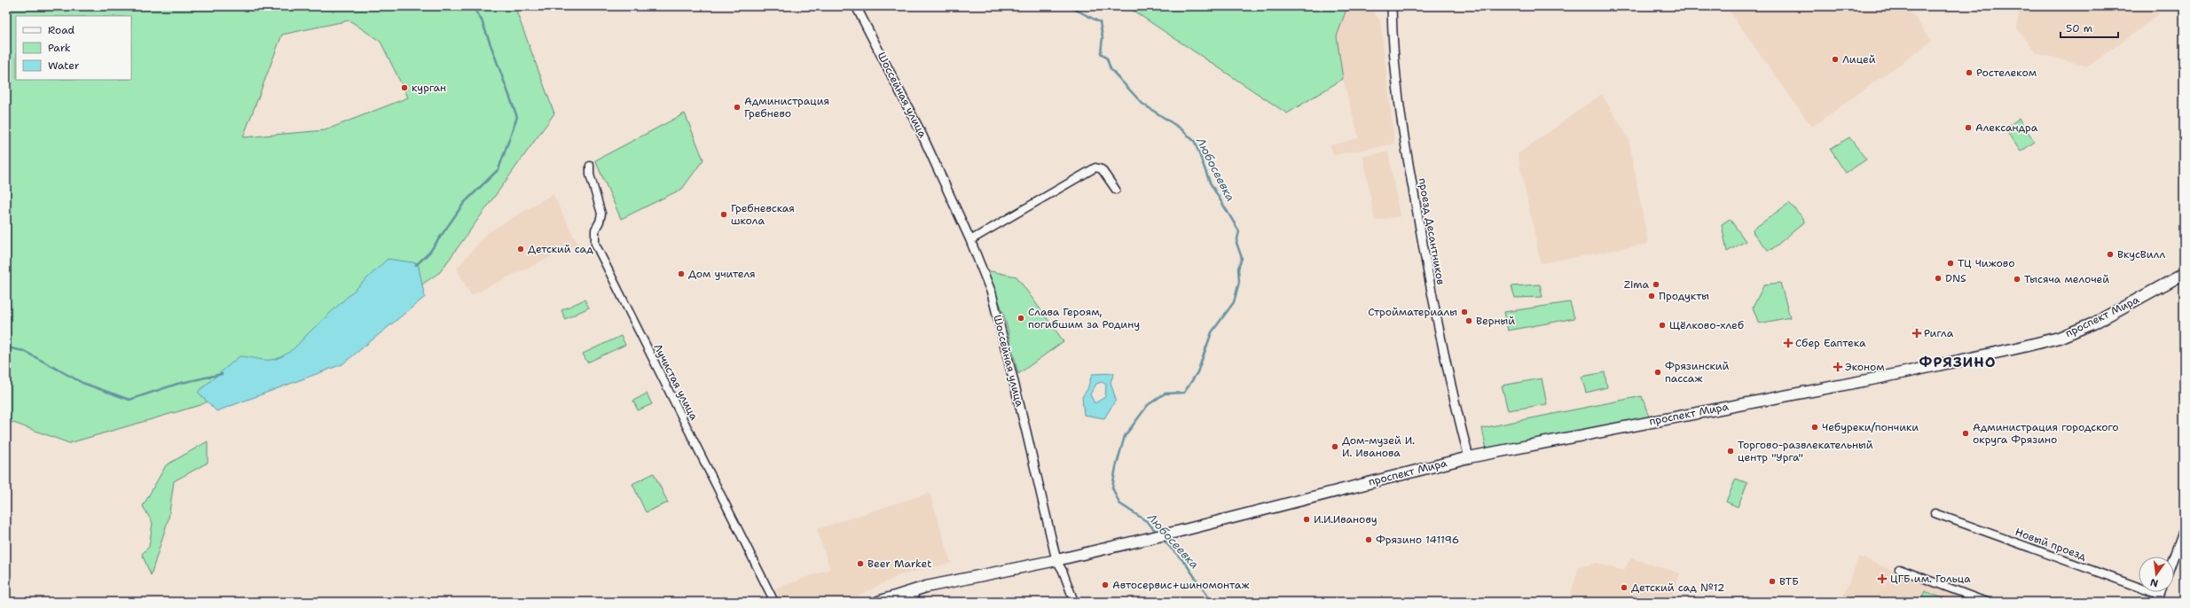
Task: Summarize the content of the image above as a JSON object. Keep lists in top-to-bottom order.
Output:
{
  "streets": {
    "main road": ["проспект Мира"],
    "street": [
      "Шоссейная улица",
      "проезд Десантников",
      "Лучистая улица",
      "Новый проезд"
    ]
  },
  "crossings": [
    ["Шоссейная улица", "проспект Мира"],
    ["проезд Десантников", "проспект Мира"]
  ],
  "districts": ["ФРЯЗИНО"],
  "water": ["Любосеевка"],
  "places": {
    "other": [
      "Лицей",
      "Ростелеком",
      "курган",
      "Администрация Гребнево",
      "Александра",
      "Гребневская школа",
      "Детский сад",
      "ВкусВилл",
      "ТЦ Чижово",
      "Дом учителя",
      "DNS",
      "Тысяча мелочей",
      "Zima",
      "Продукты",
      "Стройматериалы",
      "Слава Героям, погибшим за Родину",
      "Верный",
      "Щёлково-хлеб",
      "Фрязинский пассаж",
      "Чебуреки/пончики",
      "Администрация городского округа Фрязино",
      "Дом-музей И. И. Иванова",
      "Торгово-развлекательный центр \"Урга\"",
      "И.И.Иванову",
      "Фрязино 141196",
      "Beer Market",
      "ВТБ",
      "Автосервис+шиномонтаж",
      "Детский сад №12"
    ],
    "health": [
      "Ригла",
      "Сбер Еаптека",
      "Эконом",
      "ЦГБ им. Гольца"
    ]
  },
  "legend": ["Road", "Park", "Water"],
  "scale_bar": "50 m",
  "north": "bottom"
}
